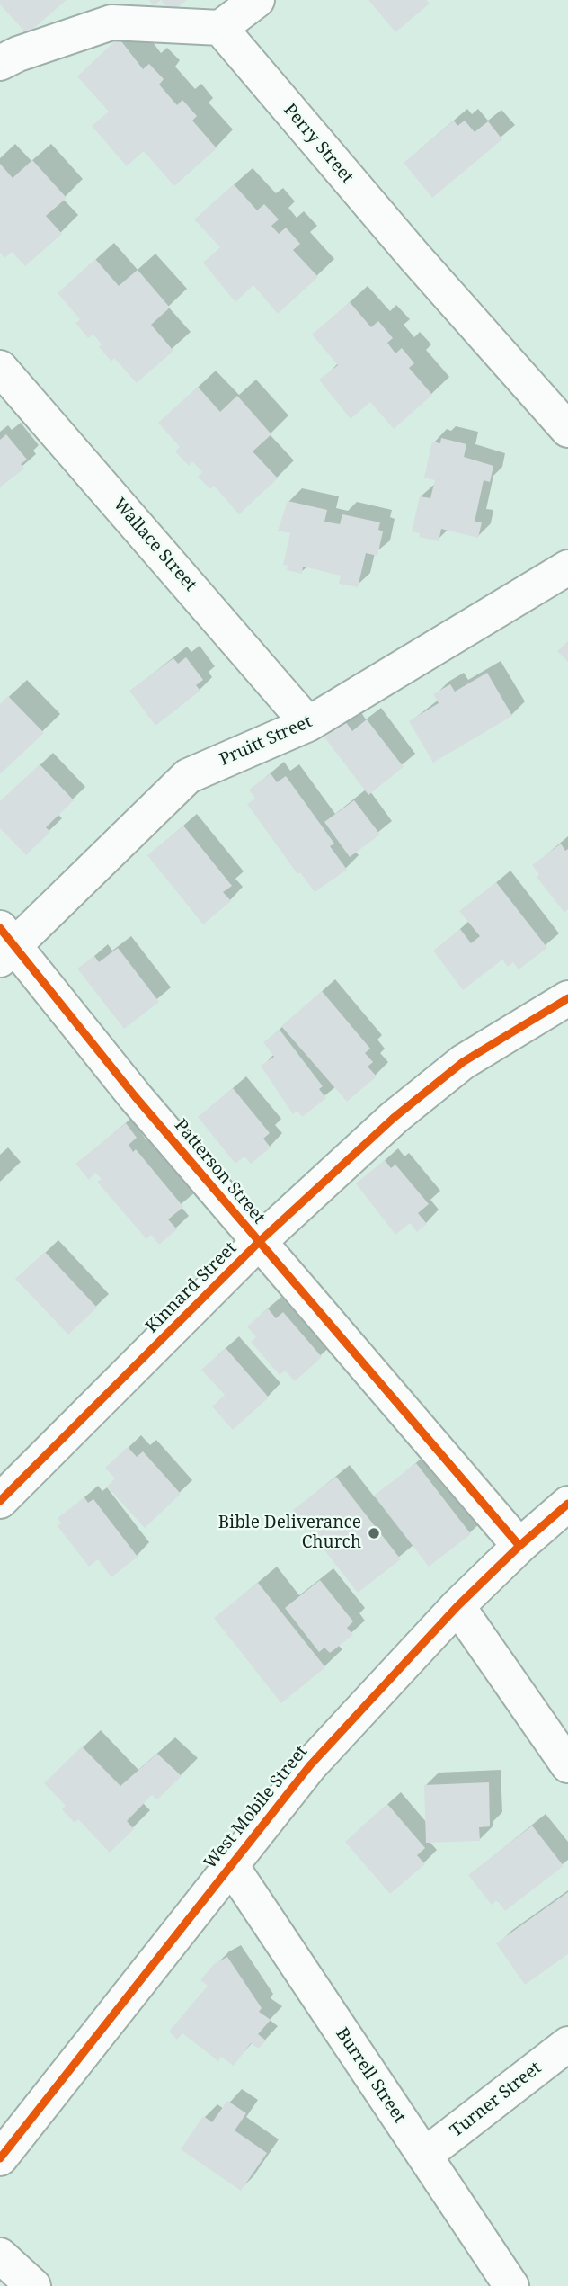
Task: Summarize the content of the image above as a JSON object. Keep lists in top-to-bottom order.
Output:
{
  "streets": {
    "street": [
      "Perry Street",
      "Wallace Street",
      "Pruitt Street",
      "Patterson Street",
      "Kinnard Street",
      "West Mobile Street",
      "Burrell Street",
      "Turner Street"
    ]
  },
  "crossings": [
    ["Wallace Street", "Pruitt Street"],
    ["Pruitt Street", "Patterson Street"],
    ["Patterson Street", "Kinnard Street"],
    ["Patterson Street", "West Mobile Street"],
    ["West Mobile Street", "Burrell Street"],
    ["Burrell Street", "Turner Street"]
  ],
  "places": ["Bible Deliverance Church"]
}
